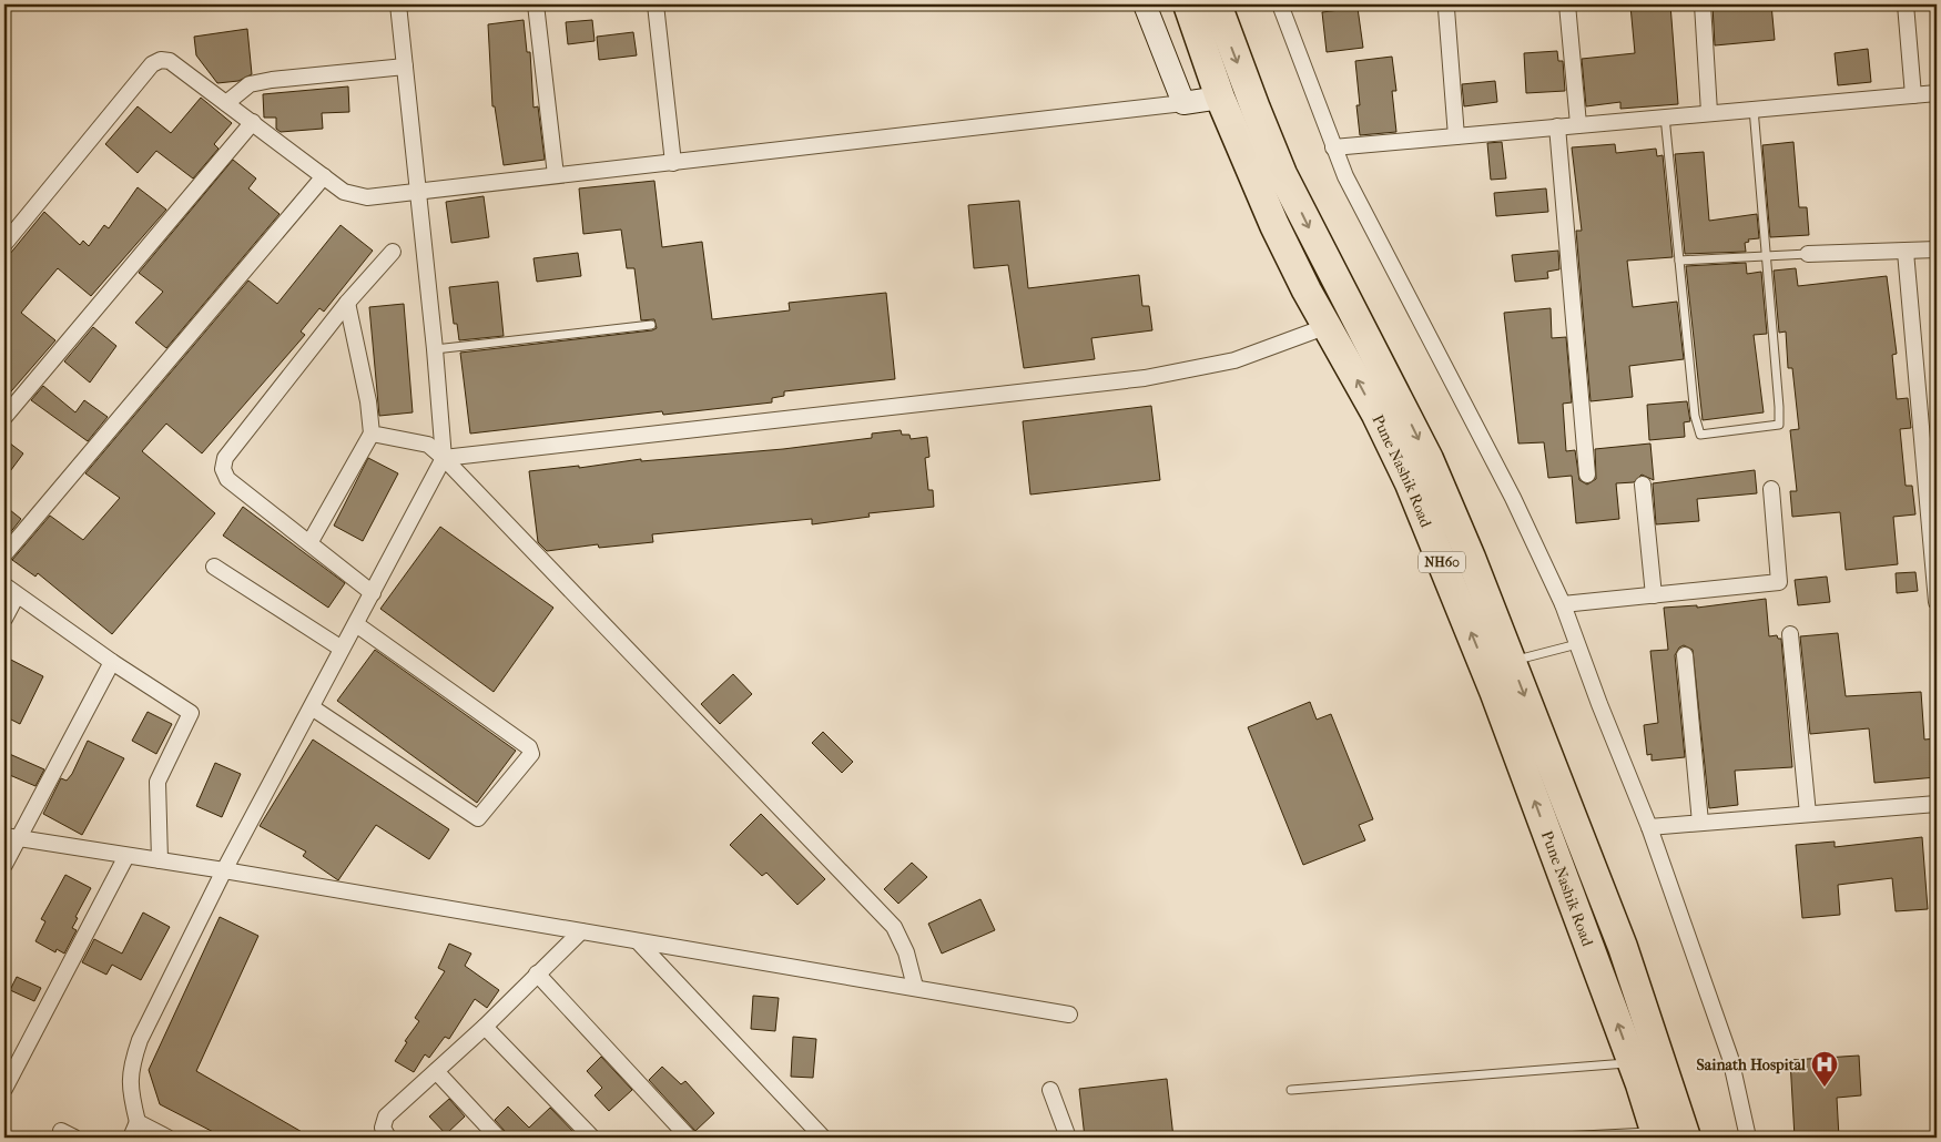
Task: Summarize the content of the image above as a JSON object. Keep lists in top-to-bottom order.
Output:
{
  "streets": {
    "highway": ["Pune Nashik Road", "NH60"]
  },
  "places": {
    "hospital": ["Sainath Hospital"]
  }
}
